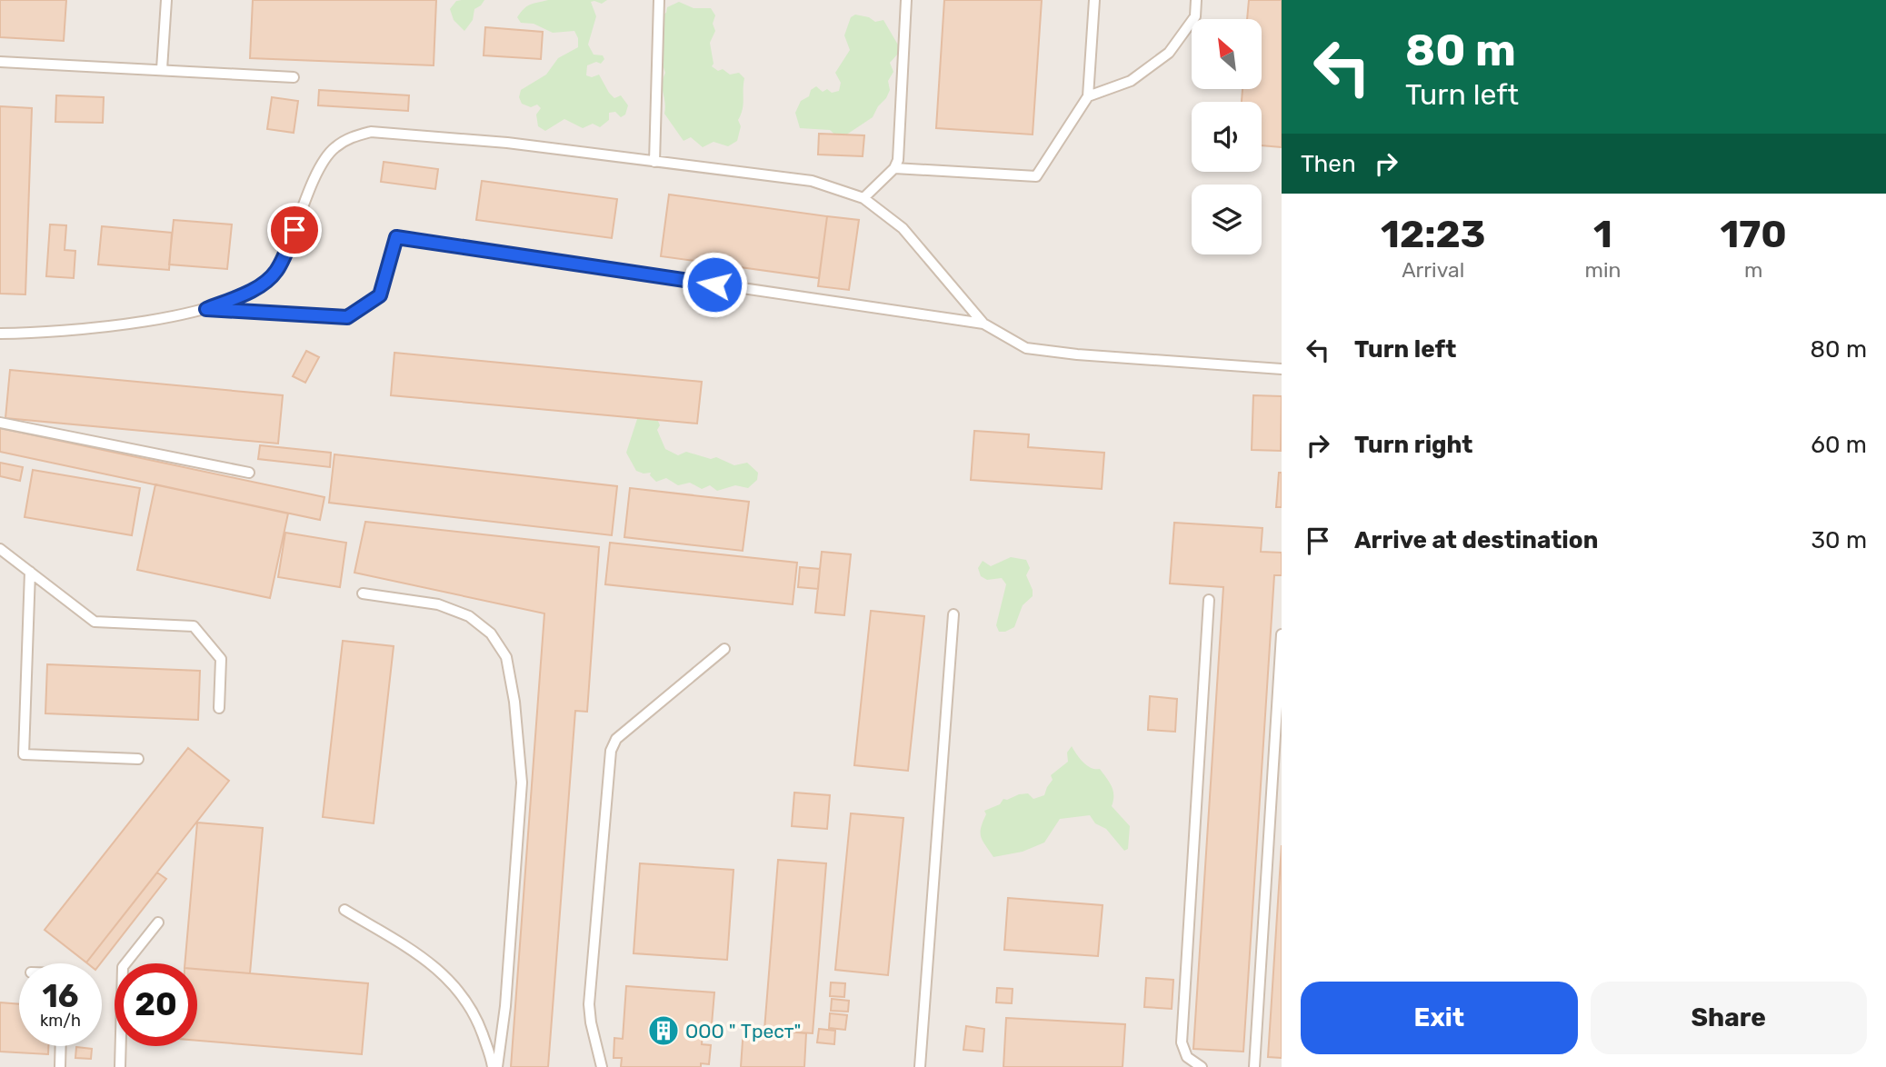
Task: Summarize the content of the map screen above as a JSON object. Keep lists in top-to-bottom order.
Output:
{
  "places": {
    "building": ["ООО \" Трест\""]
  },
  "north": "top left",
  "page": {
    "turn": ["80 m", "Turn left"],
    "then": "Then",
    "eta": [
      "12:23",
      "Arrival",
      "1",
      "min",
      "170",
      "m"
    ],
    "list": [
      {
        "name": "Turn left",
        "value": "80 m"
      },
      {
        "name": "Turn right",
        "value": "60 m"
      },
      {
        "name": "Arrive at destination",
        "value": "30 m"
      }
    ],
    "speed": "16 km/h",
    "limit": "20",
    "buttons": ["Exit", "Share"]
  }
}
